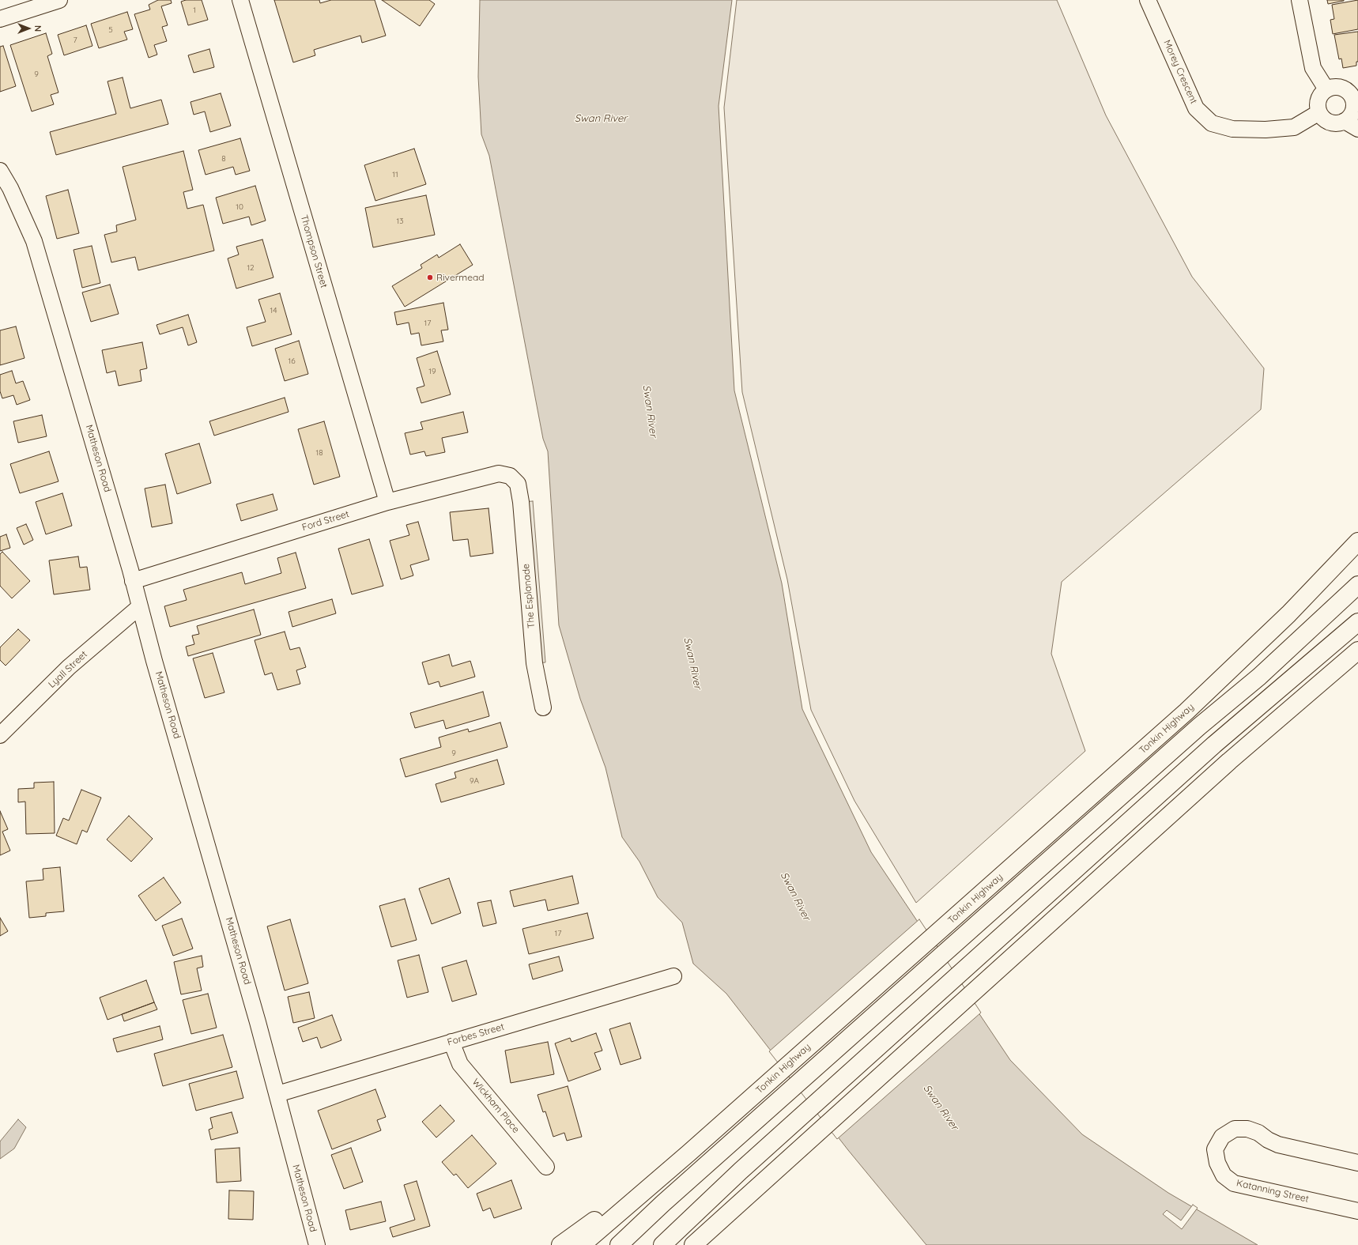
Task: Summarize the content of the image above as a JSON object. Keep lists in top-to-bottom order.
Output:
{
  "streets": {
    "highway": ["Tonkin Highway"],
    "street": [
      "Morey Crescent",
      "Thompson Street",
      "Matheson Road",
      "Ford Street",
      "The Esplanade",
      "Lyall Street",
      "Forbes Street",
      "Wickham Place",
      "Katanning Street"
    ]
  },
  "crossings": [
    ["Thompson Street", "Ford Street"],
    ["Matheson Road", "Ford Street"],
    ["Matheson Road", "Lyall Street"],
    ["Matheson Road", "Forbes Street"],
    ["Ford Street", "The Esplanade"],
    ["Forbes Street", "Wickham Place"]
  ],
  "water": ["Swan River"],
  "places": ["Rivermead"],
  "house_numbers": [
    "1",
    "5",
    "7",
    "9",
    "8",
    "11",
    "10",
    "13",
    "12",
    "14",
    "17",
    "16",
    "19",
    "18",
    "9",
    "9A",
    "17"
  ],
  "north": "right"
}
